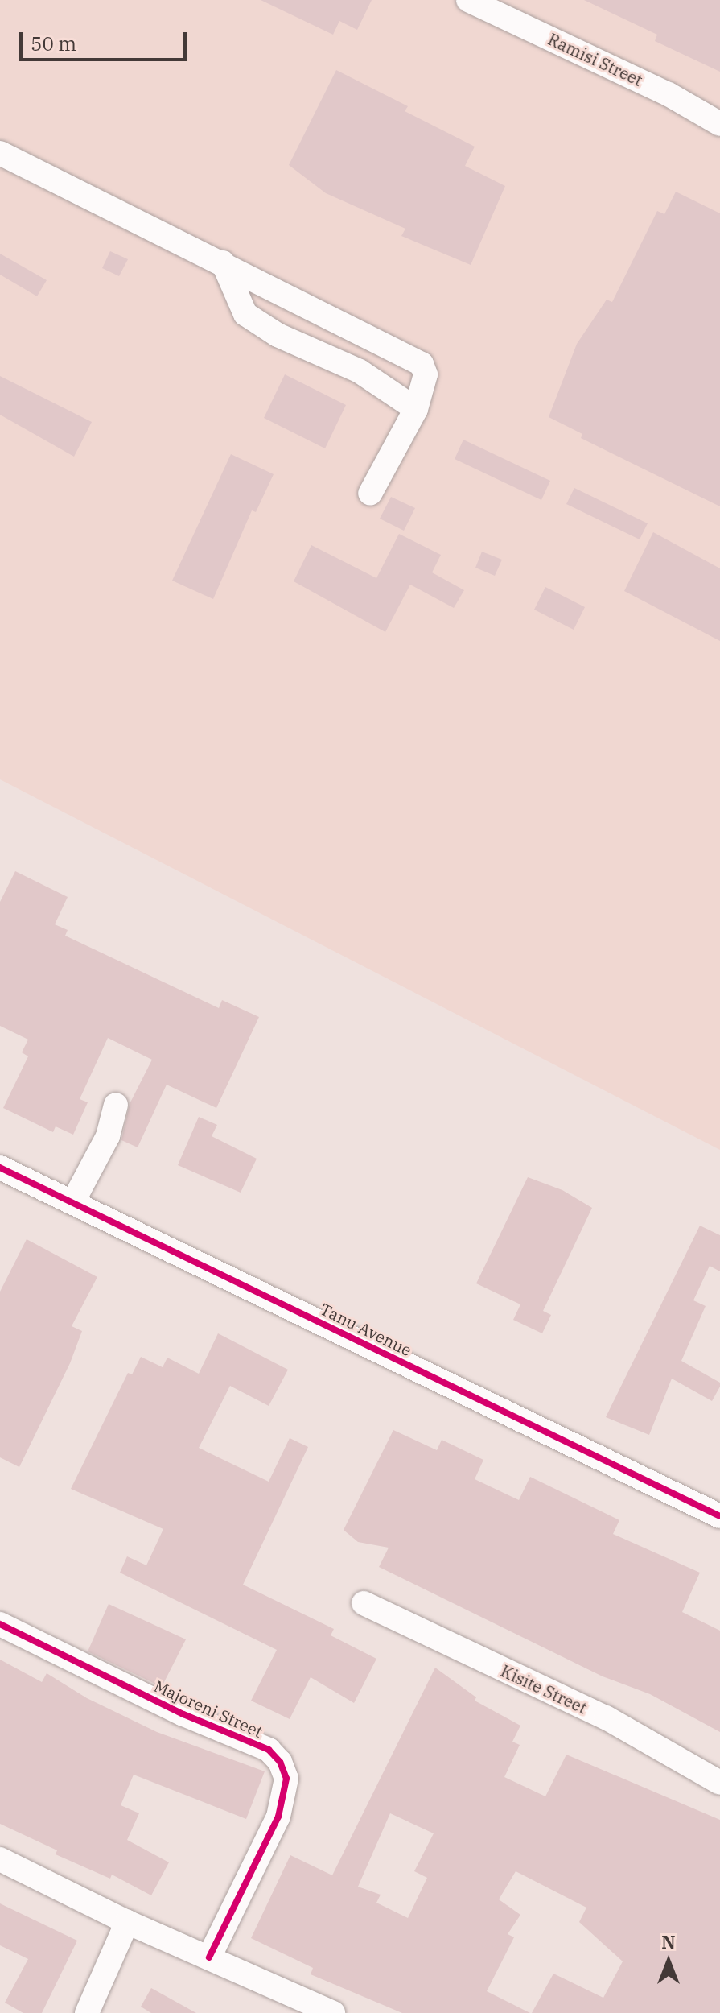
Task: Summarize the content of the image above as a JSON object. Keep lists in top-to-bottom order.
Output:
{
  "streets": {
    "street": [
      "Ramisi Street",
      "Tanu Avenue",
      "Kisite Street",
      "Majoreni Street"
    ]
  },
  "scale_bar": "50 m",
  "north": "top"
}
